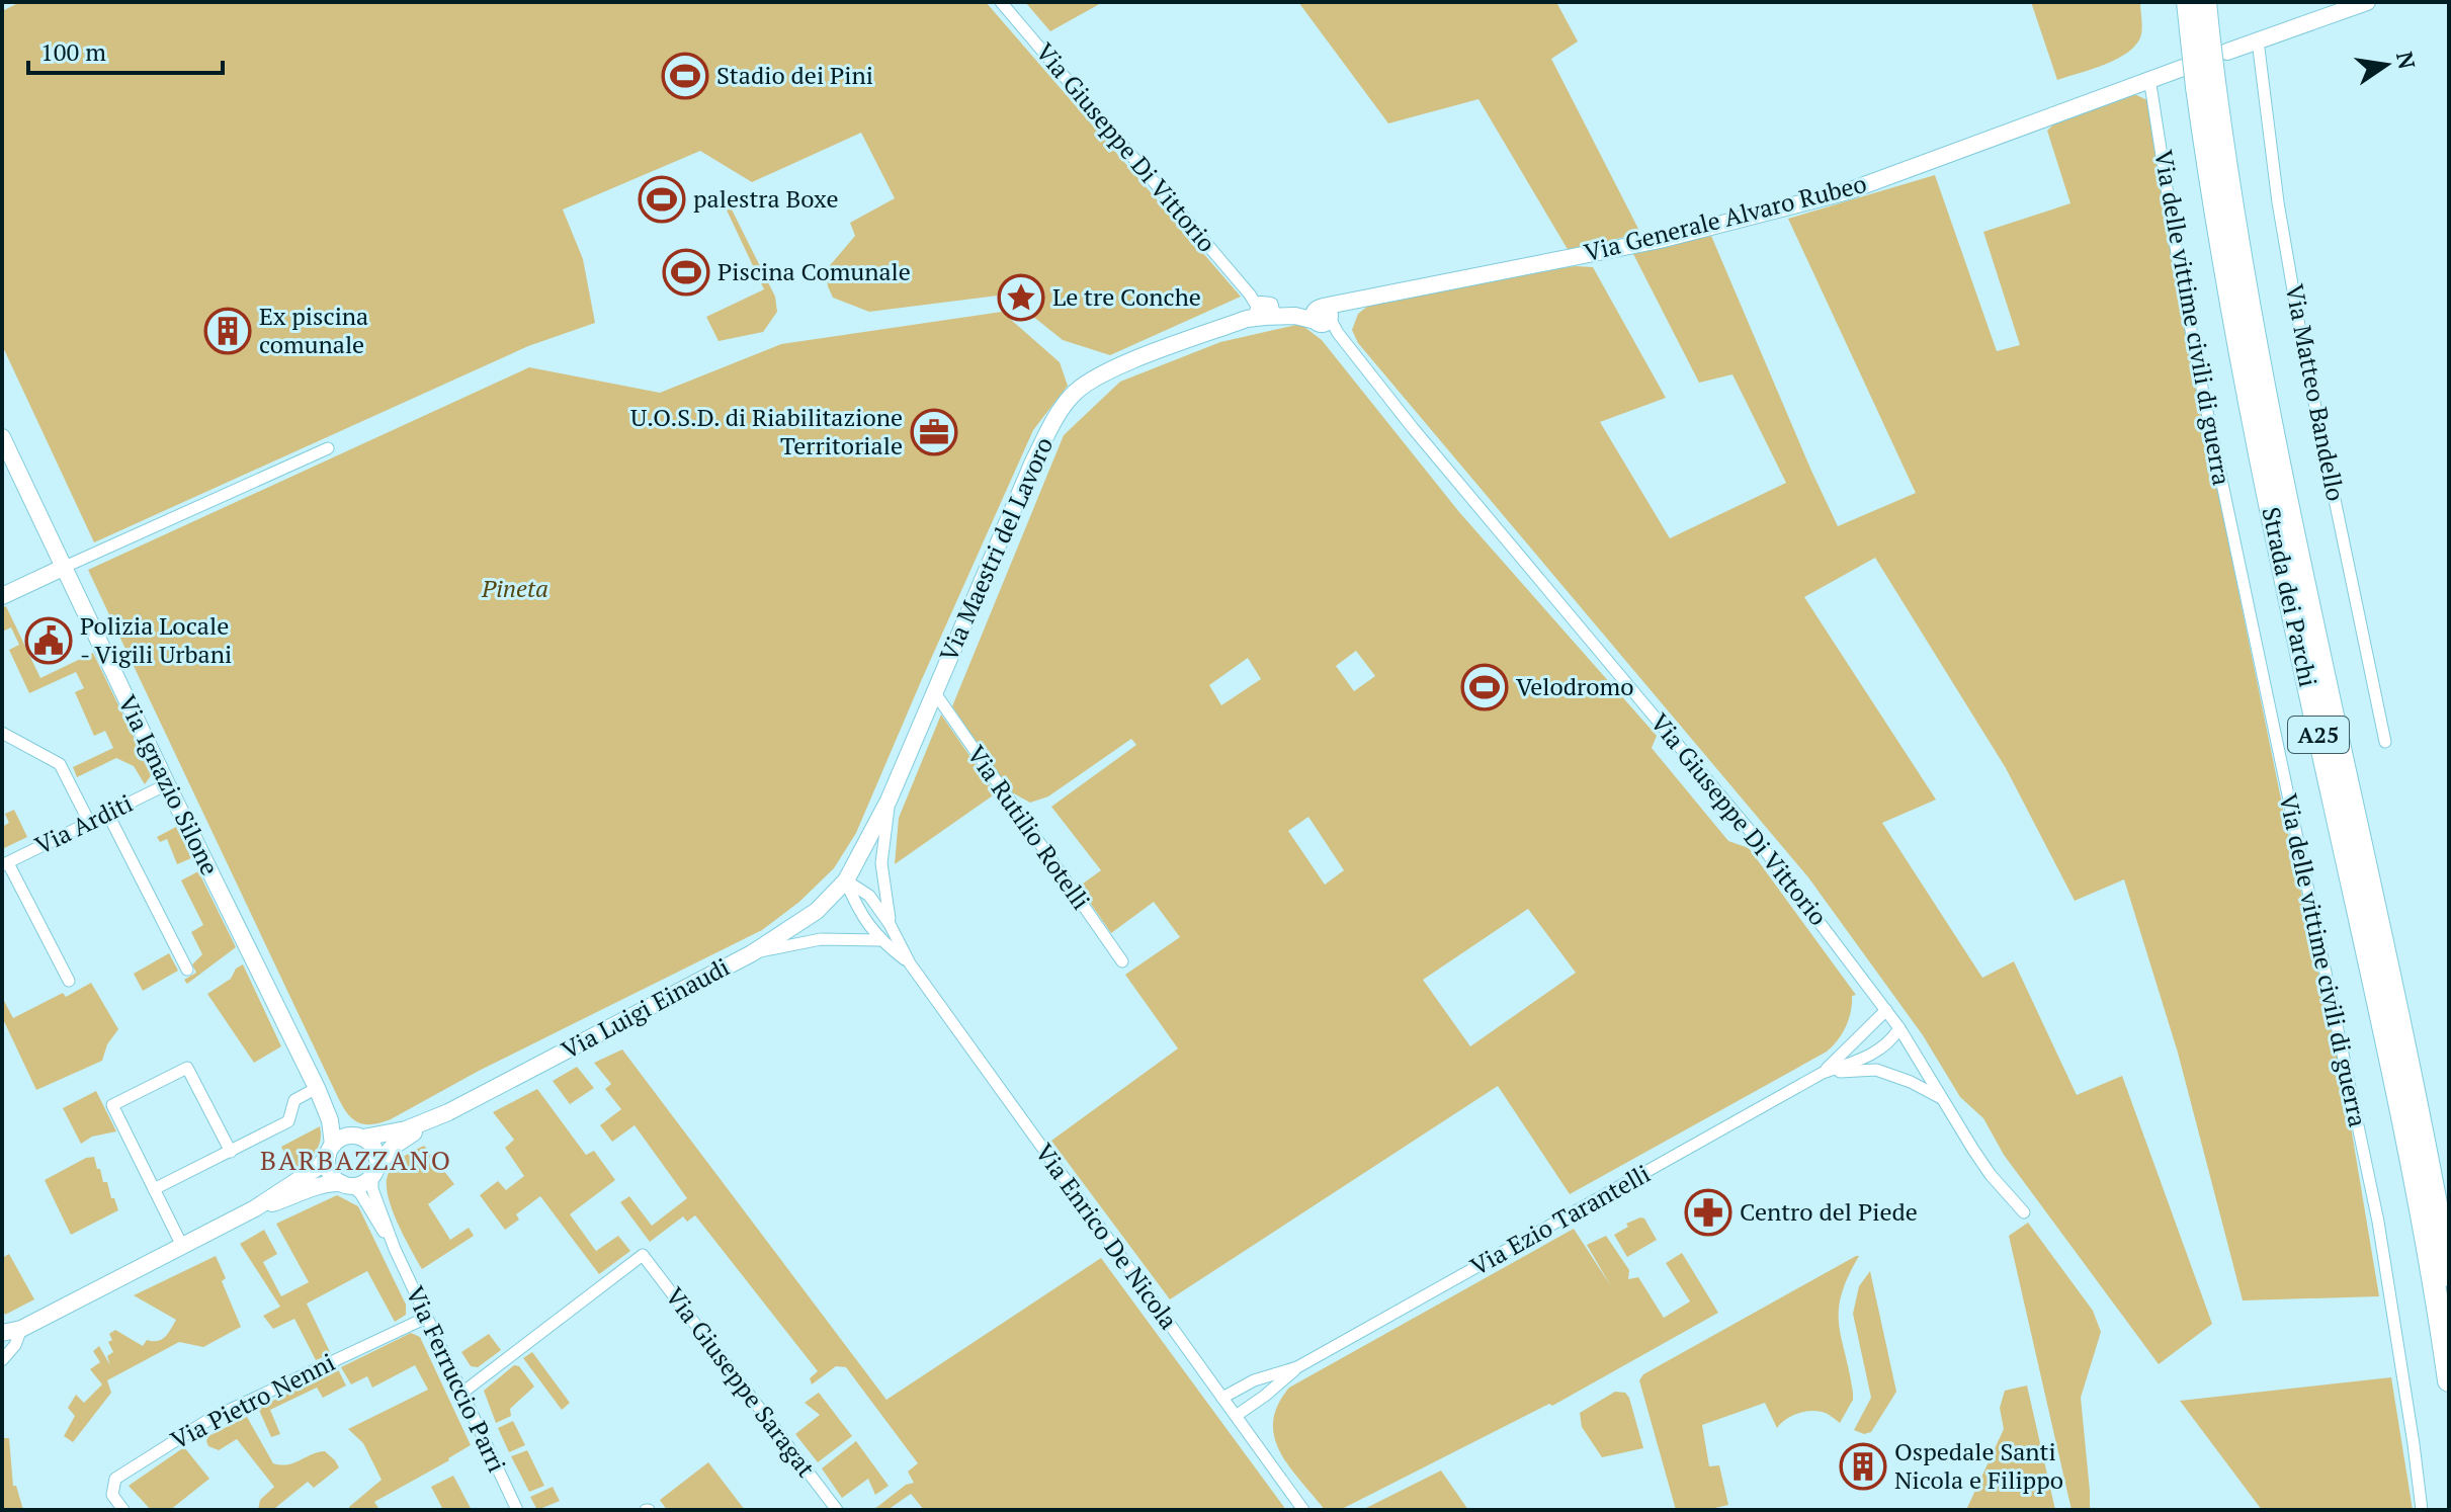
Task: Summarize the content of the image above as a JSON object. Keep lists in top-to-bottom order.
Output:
{
  "streets": {
    "highway": ["Strada dei Parchi", "A25"],
    "street": [
      "Via Giuseppe Di Vittorio",
      "Via Generale Alvaro Rubeo",
      "Via delle vittime civili di guerra",
      "Via Matteo Bandello",
      "Via Maestri del Lavoro",
      "Via Ignazio Silone",
      "Via Arditi",
      "Via Rutilio Rotelli",
      "Via Luigi Einaudi",
      "Via Ezio Tarantelli",
      "Via Enrico De Nicola",
      "Via Ferruccio Parri",
      "Via Giuseppe Saragat",
      "Via Pietro Nenni"
    ]
  },
  "crossings": [
    ["Via Giuseppe Di Vittorio", "Via Generale Alvaro Rubeo"],
    ["Via Giuseppe Di Vittorio", "Via Maestri del Lavoro"],
    ["Via Generale Alvaro Rubeo", "Via delle vittime civili di guerra"],
    ["Via Generale Alvaro Rubeo", "Via Maestri del Lavoro"],
    ["Via Maestri del Lavoro", "Via Rutilio Rotelli"],
    ["Via Maestri del Lavoro", "Via Luigi Einaudi"],
    ["Via Ignazio Silone", "Via Arditi"],
    ["Via Ignazio Silone", "Via Luigi Einaudi"],
    ["Via Ignazio Silone", "Via Ferruccio Parri"],
    ["Via Luigi Einaudi", "Via Ferruccio Parri"],
    ["Via Ferruccio Parri", "Via Giuseppe Saragat"],
    ["Via Ferruccio Parri", "Via Pietro Nenni"]
  ],
  "districts": ["BARBAZZANO"],
  "parks": ["Pineta"],
  "places": {
    "sports": [
      "Stadio dei Pini",
      "palestra Boxe",
      "Piscina Comunale",
      "Velodromo"
    ],
    "place": ["Le tre Conche"],
    "building": ["Ex piscina comunale", "Ospedale Santi Nicola e Filippo"],
    "office": ["U.O.S.D. di Riabilitazione Territoriale"],
    "public building": ["Polizia Locale - Vigili Urbani"],
    "pharmacy": ["Centro del Piede"]
  },
  "scale_bar": "100 m",
  "north": "right"
}
